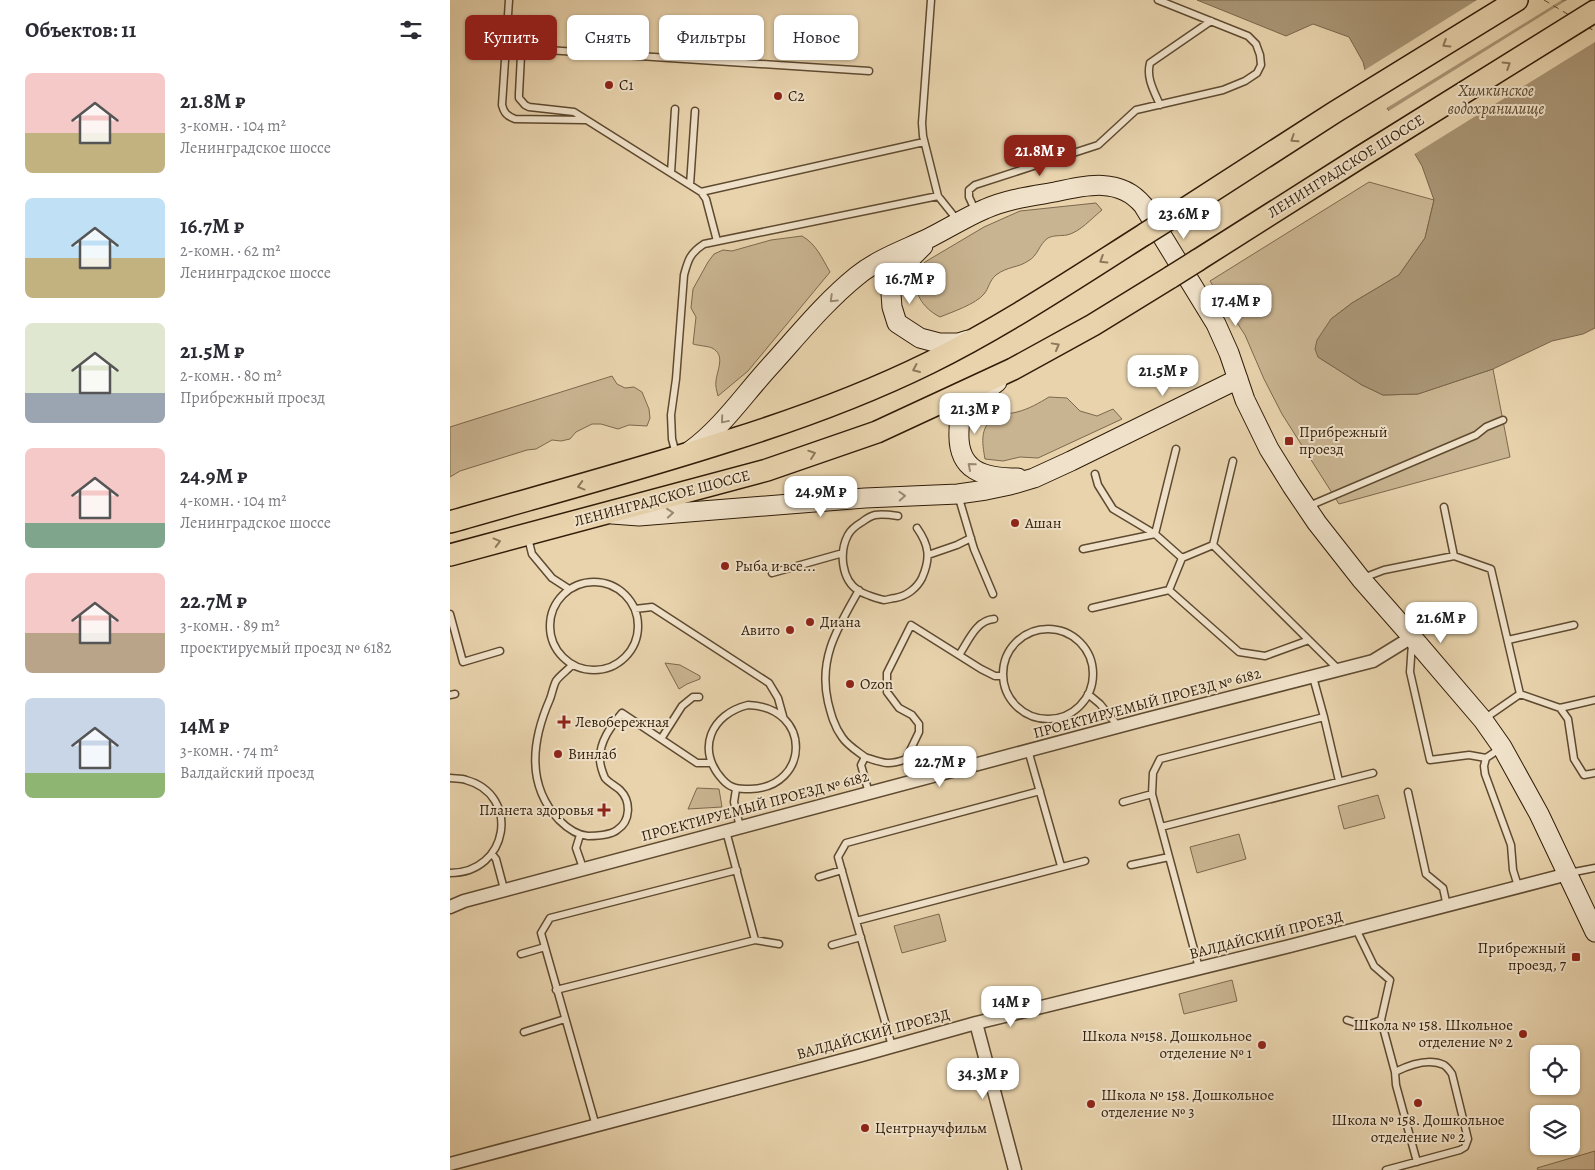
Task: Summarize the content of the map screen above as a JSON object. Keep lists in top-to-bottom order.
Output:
{
  "streets": {
    "main road": ["ЛЕНИНГРАДСКОЕ ШОССЕ"],
    "street": ["ПРОЕКТИРУЕМЫЙ ПРОЕЗД № 6182", "ВАЛДАЙСКИЙ ПРОЕЗД"]
  },
  "water": ["Химкинское водохранилище"],
  "places": {
    "other": [
      "C1",
      "C2",
      "Ашан",
      "Рыба и все...",
      "Диана",
      "Авито",
      "Ozon",
      "Винлаб",
      "Школа № 158. Школьное отделение № 2",
      "Школа №158. Дошкольное отделение № 1",
      "Школа № 158. Дошкольное отделение № 2",
      "Школа № 158. Дошкольное отделение № 3",
      "Центрнаучфильм"
    ],
    "transit": ["Прибрежный проезд", "Прибрежный проезд, 7"],
    "health": ["Левобережная", "Планета здоровья"]
  },
  "page": {
    "heading": "Объектов: 11",
    "chip": [
      "Купить",
      "Снять",
      "Фильтры",
      "Новое"
    ],
    "list": [
      {
        "name": "21.8M ₽",
        "note": "3-комн. · 104 m² · Ленинградское шоссе"
      },
      {
        "name": "16.7M ₽",
        "note": "2-комн. · 62 m² · Ленинградское шоссе"
      },
      {
        "name": "21.5M ₽",
        "note": "2-комн. · 80 m² · Прибрежный проезд"
      },
      {
        "name": "24.9M ₽",
        "note": "4-комн. · 104 m² · Ленинградское шоссе"
      },
      {
        "name": "22.7M ₽",
        "note": "3-комн. · 89 m² · проектируемый проезд № 6182"
      },
      {
        "name": "14M ₽",
        "note": "3-комн. · 74 m² · Валдайский проезд"
      }
    ],
    "price": [
      "21.8M ₽",
      "23.6M ₽",
      "16.7M ₽",
      "17.4M ₽",
      "21.5M ₽",
      "21.3M ₽",
      "24.9M ₽",
      "21.6M ₽",
      "22.7M ₽",
      "14M ₽",
      "34.3M ₽"
    ]
  }
}
